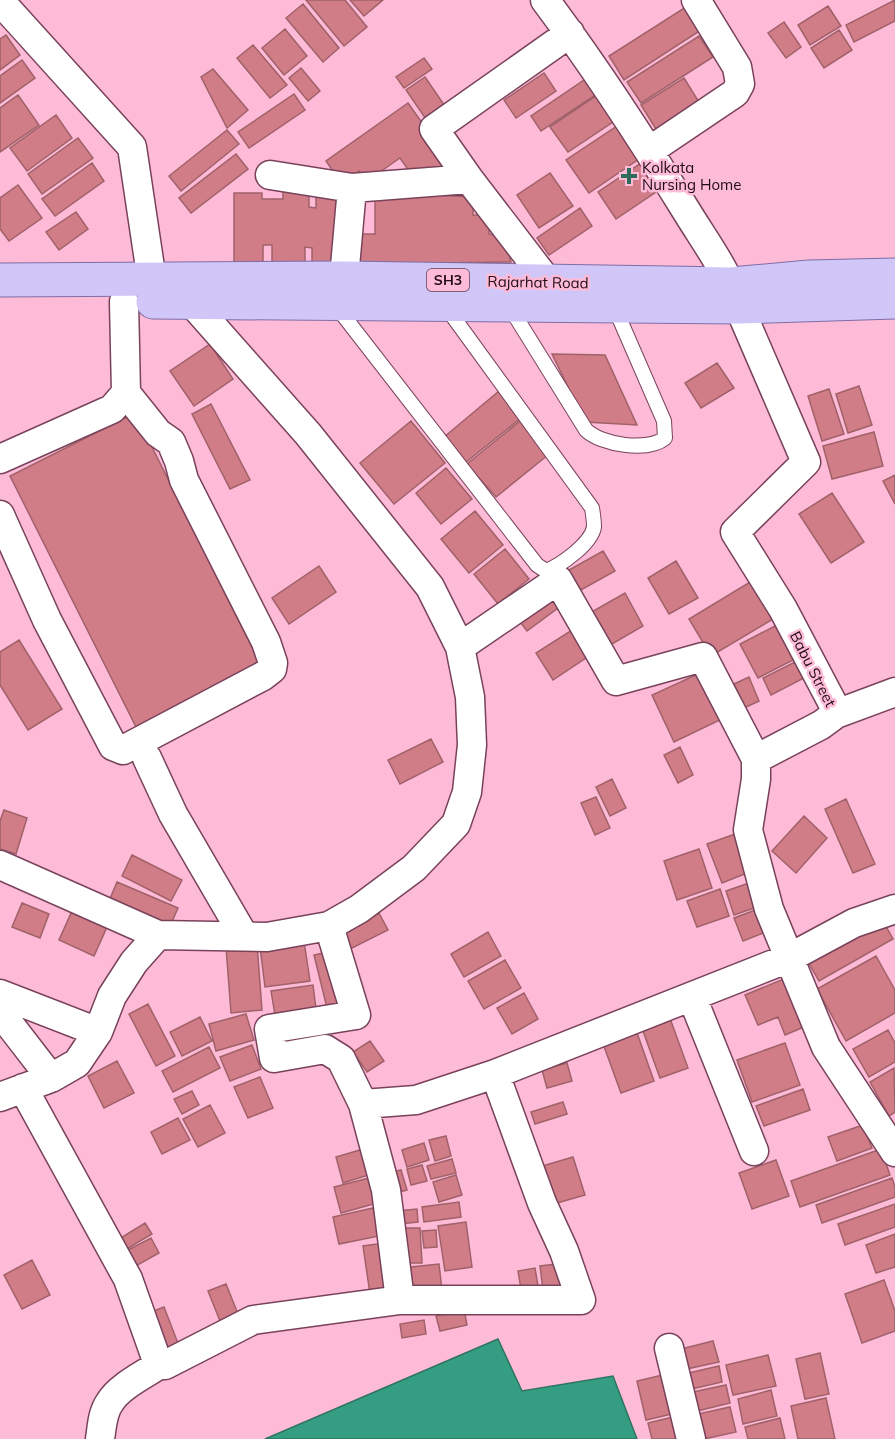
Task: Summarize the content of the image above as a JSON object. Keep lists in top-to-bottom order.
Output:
{
  "streets": {
    "main road": ["SH3", "Rajarhat Road"],
    "street": ["Babu Street"]
  },
  "crossings": [
    ["Rajarhat Road", "Babu Street"]
  ],
  "places": {
    "health": ["Kolkata Nursing Home"]
  }
}
